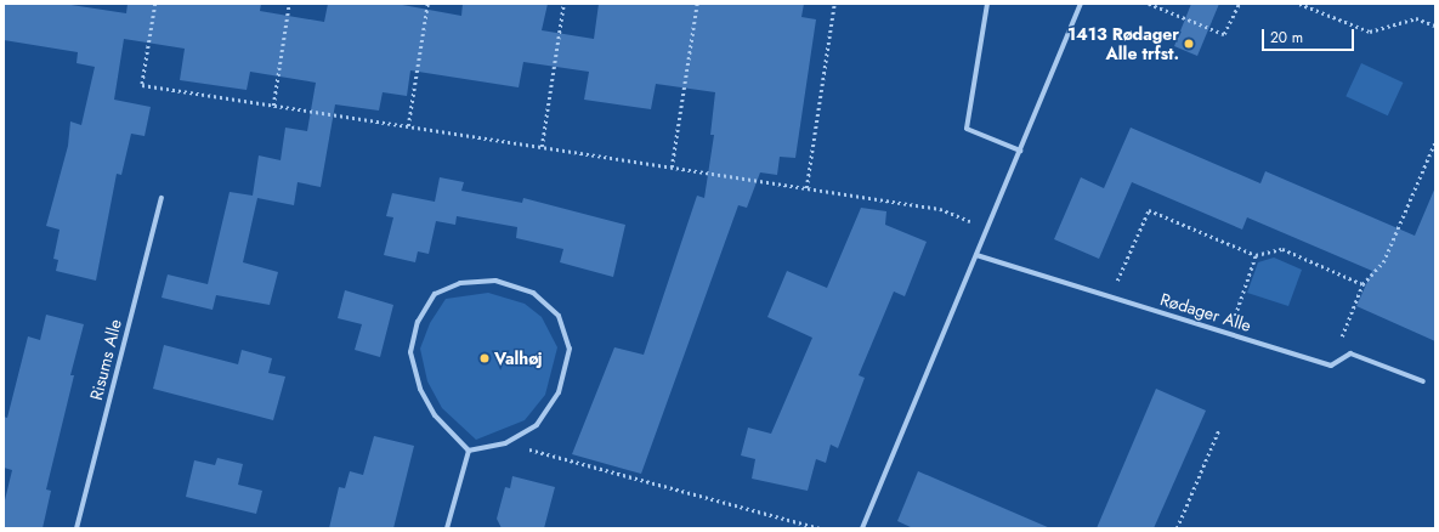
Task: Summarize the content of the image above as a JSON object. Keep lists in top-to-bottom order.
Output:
{
  "streets": {
    "street": ["Rødager Alle", "Risums Alle"]
  },
  "places": ["1413 Rødager Alle trfst.", "Valhøj"],
  "scale_bar": "20 m"
}
